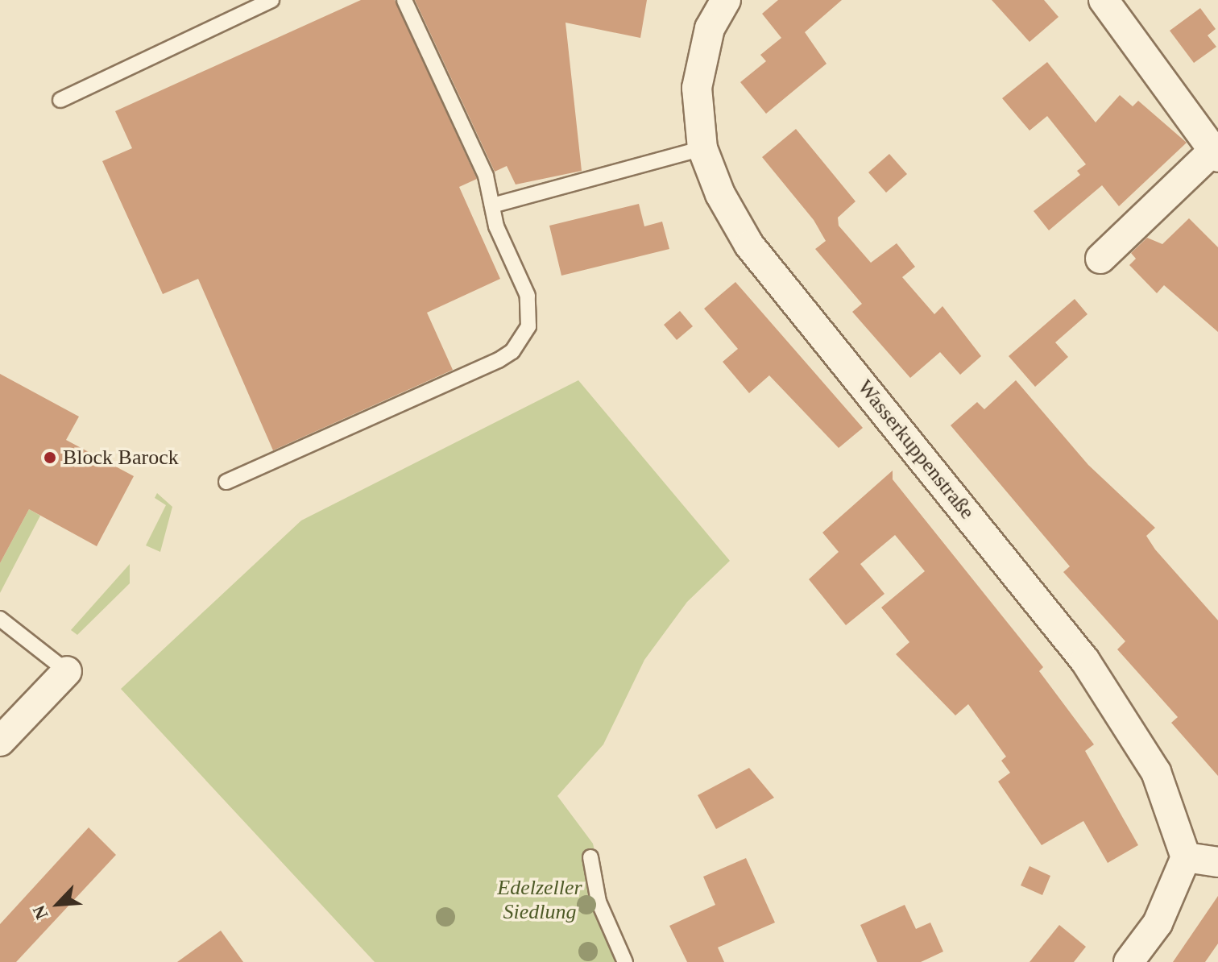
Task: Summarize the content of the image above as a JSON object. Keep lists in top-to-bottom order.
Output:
{
  "streets": {
    "street": ["Wasserkuppenstraße"]
  },
  "parks": ["Edelzeller Siedlung"],
  "places": ["Block Barock"],
  "north": "bottom left"
}
